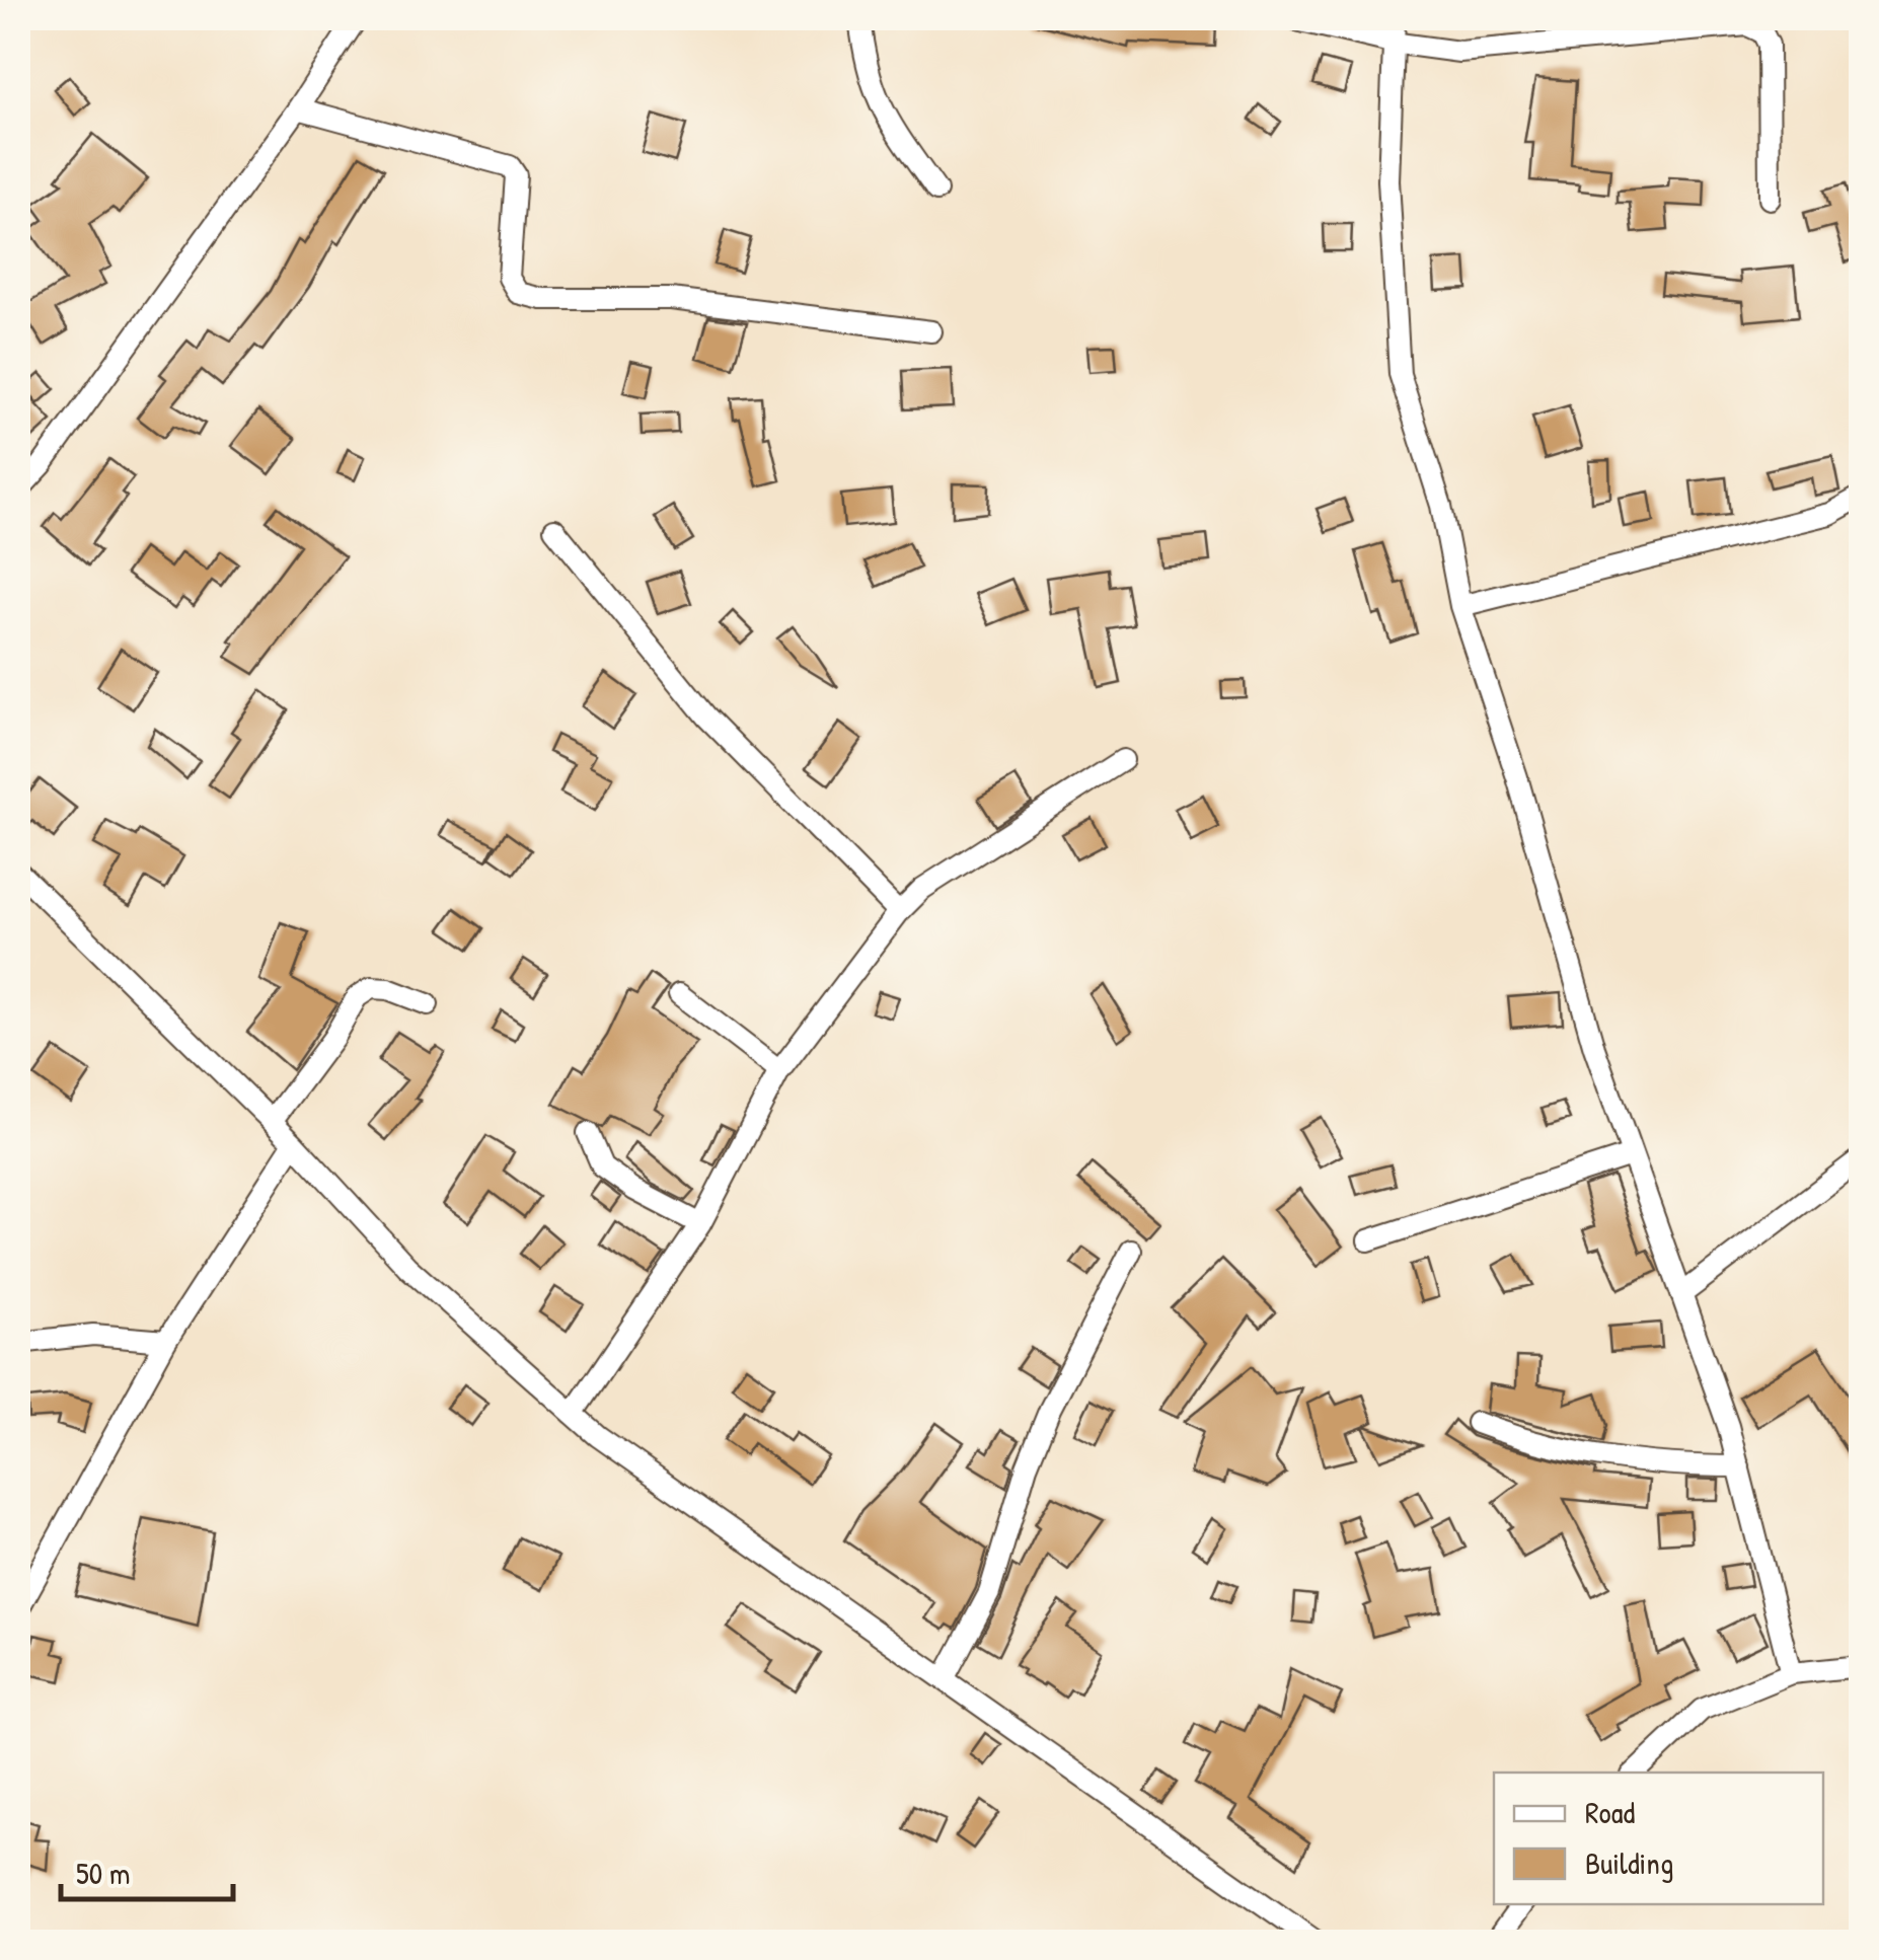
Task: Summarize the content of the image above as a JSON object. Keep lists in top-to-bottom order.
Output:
{
  "legend": ["Road", "Building"],
  "scale_bar": "50 m"
}
